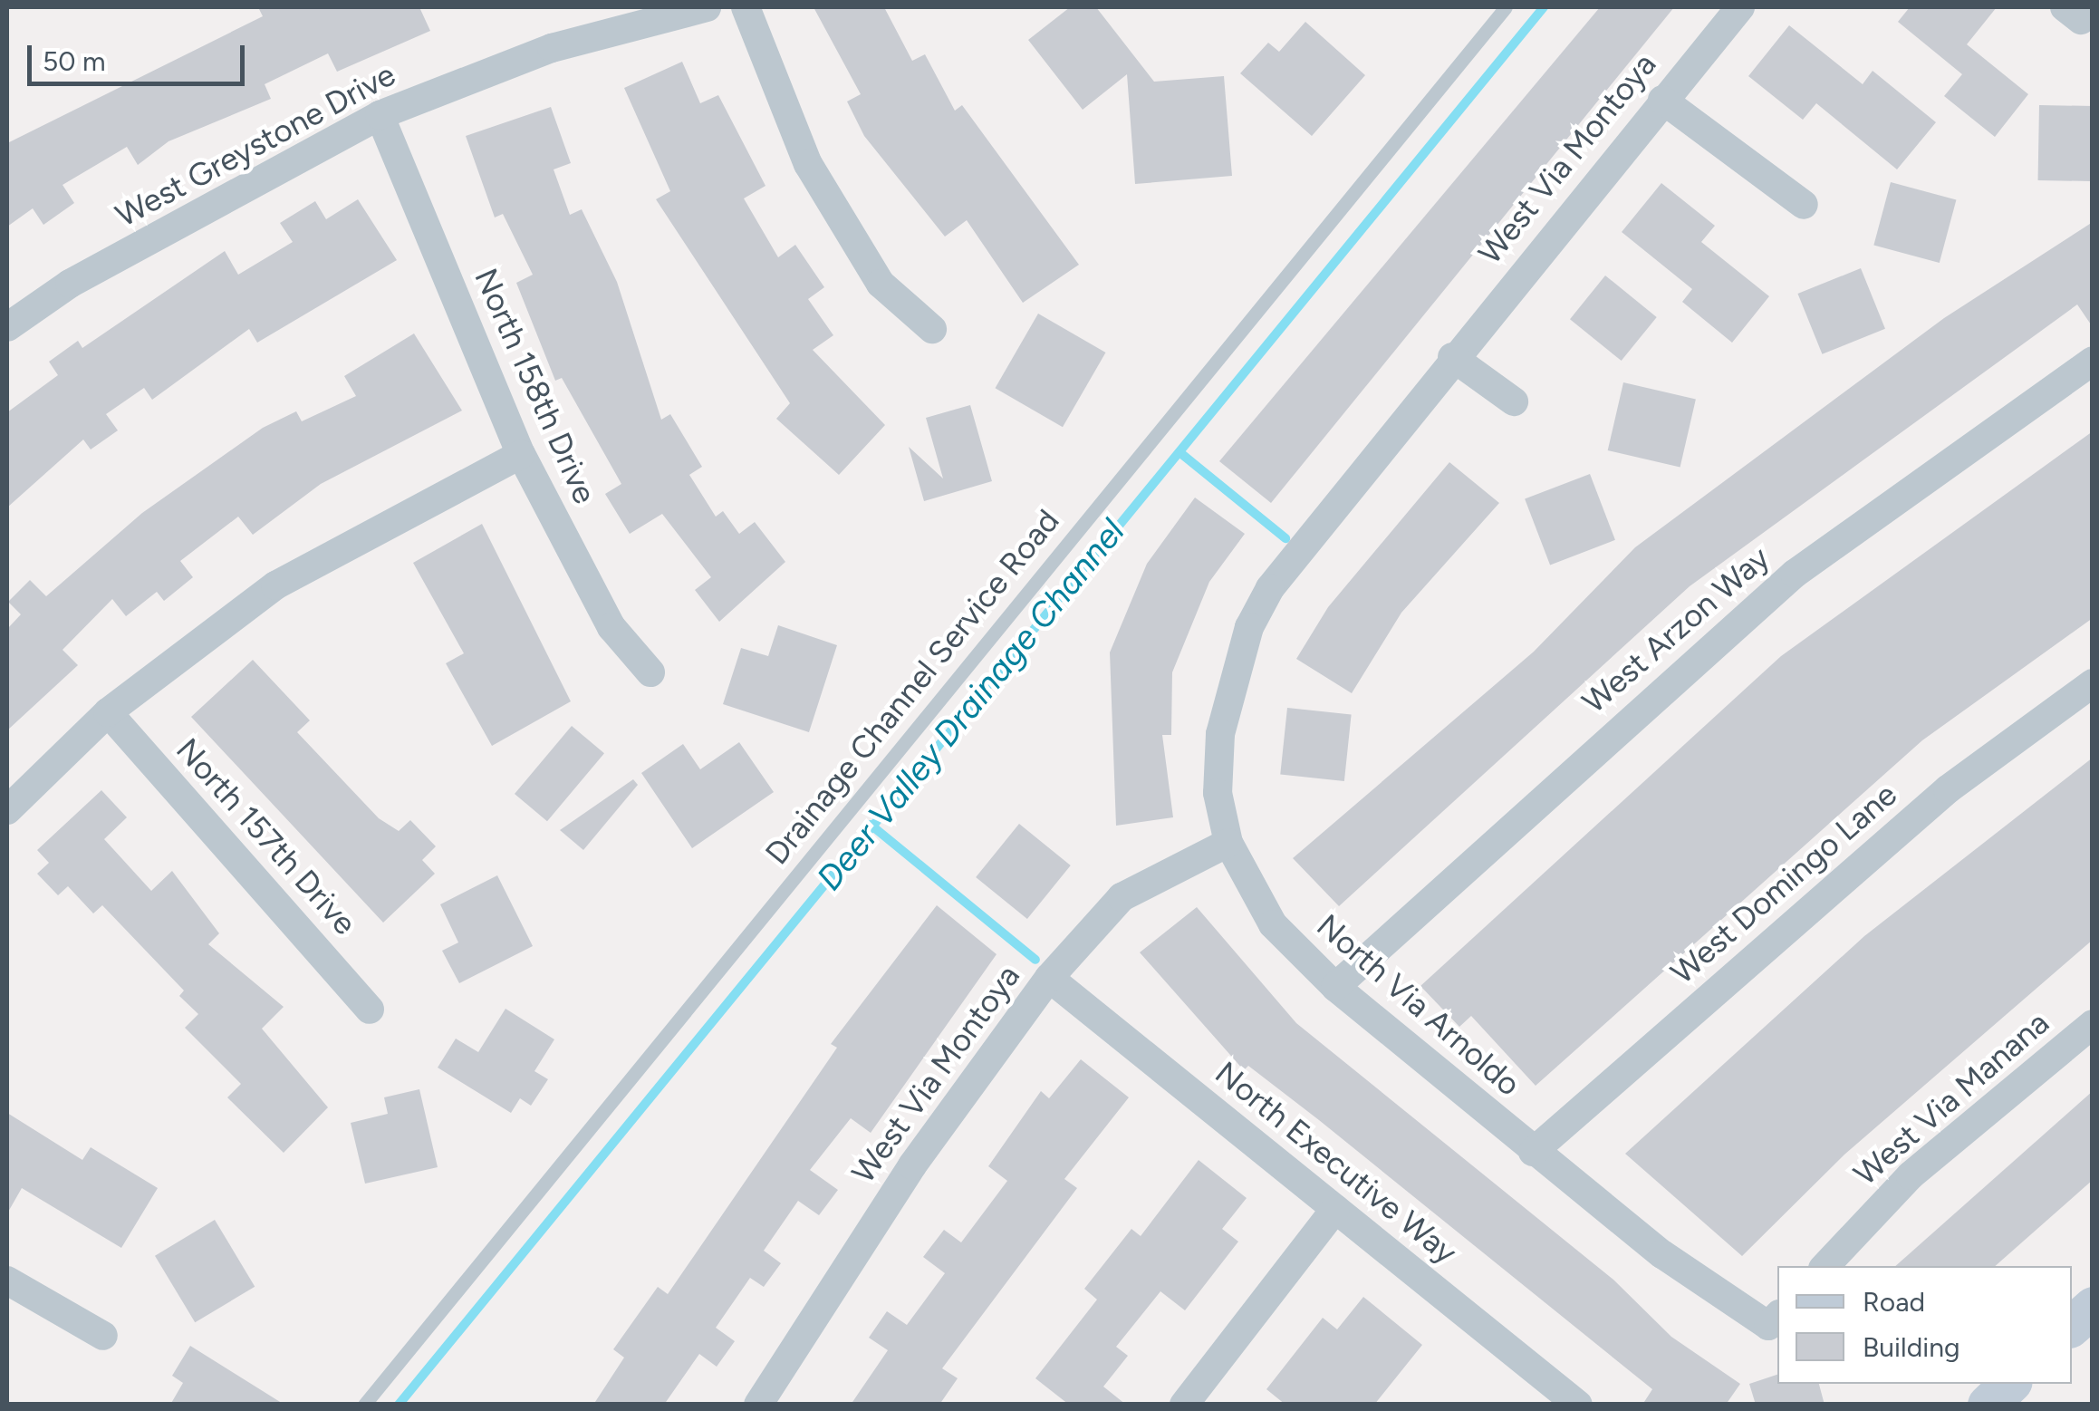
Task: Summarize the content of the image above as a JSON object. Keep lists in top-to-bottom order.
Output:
{
  "streets": {
    "street": [
      "West Greystone Drive",
      "West Via Montoya",
      "North 158th Drive",
      "West Arzon Way",
      "North 157th Drive",
      "West Domingo Lane",
      "North Via Arnoldo",
      "West Via Manana",
      "North Executive Way"
    ],
    "lane": ["Drainage Channel Service Road"]
  },
  "crossings": [
    ["West Greystone Drive", "North 158th Drive"],
    ["West Via Montoya", "North Via Arnoldo"],
    ["West Via Montoya", "North Executive Way"],
    ["West Arzon Way", "North Via Arnoldo"],
    ["West Domingo Lane", "North Via Arnoldo"]
  ],
  "water": ["Deer Valley Drainage Channel"],
  "legend": ["Road", "Building"],
  "scale_bar": "50 m"
}
